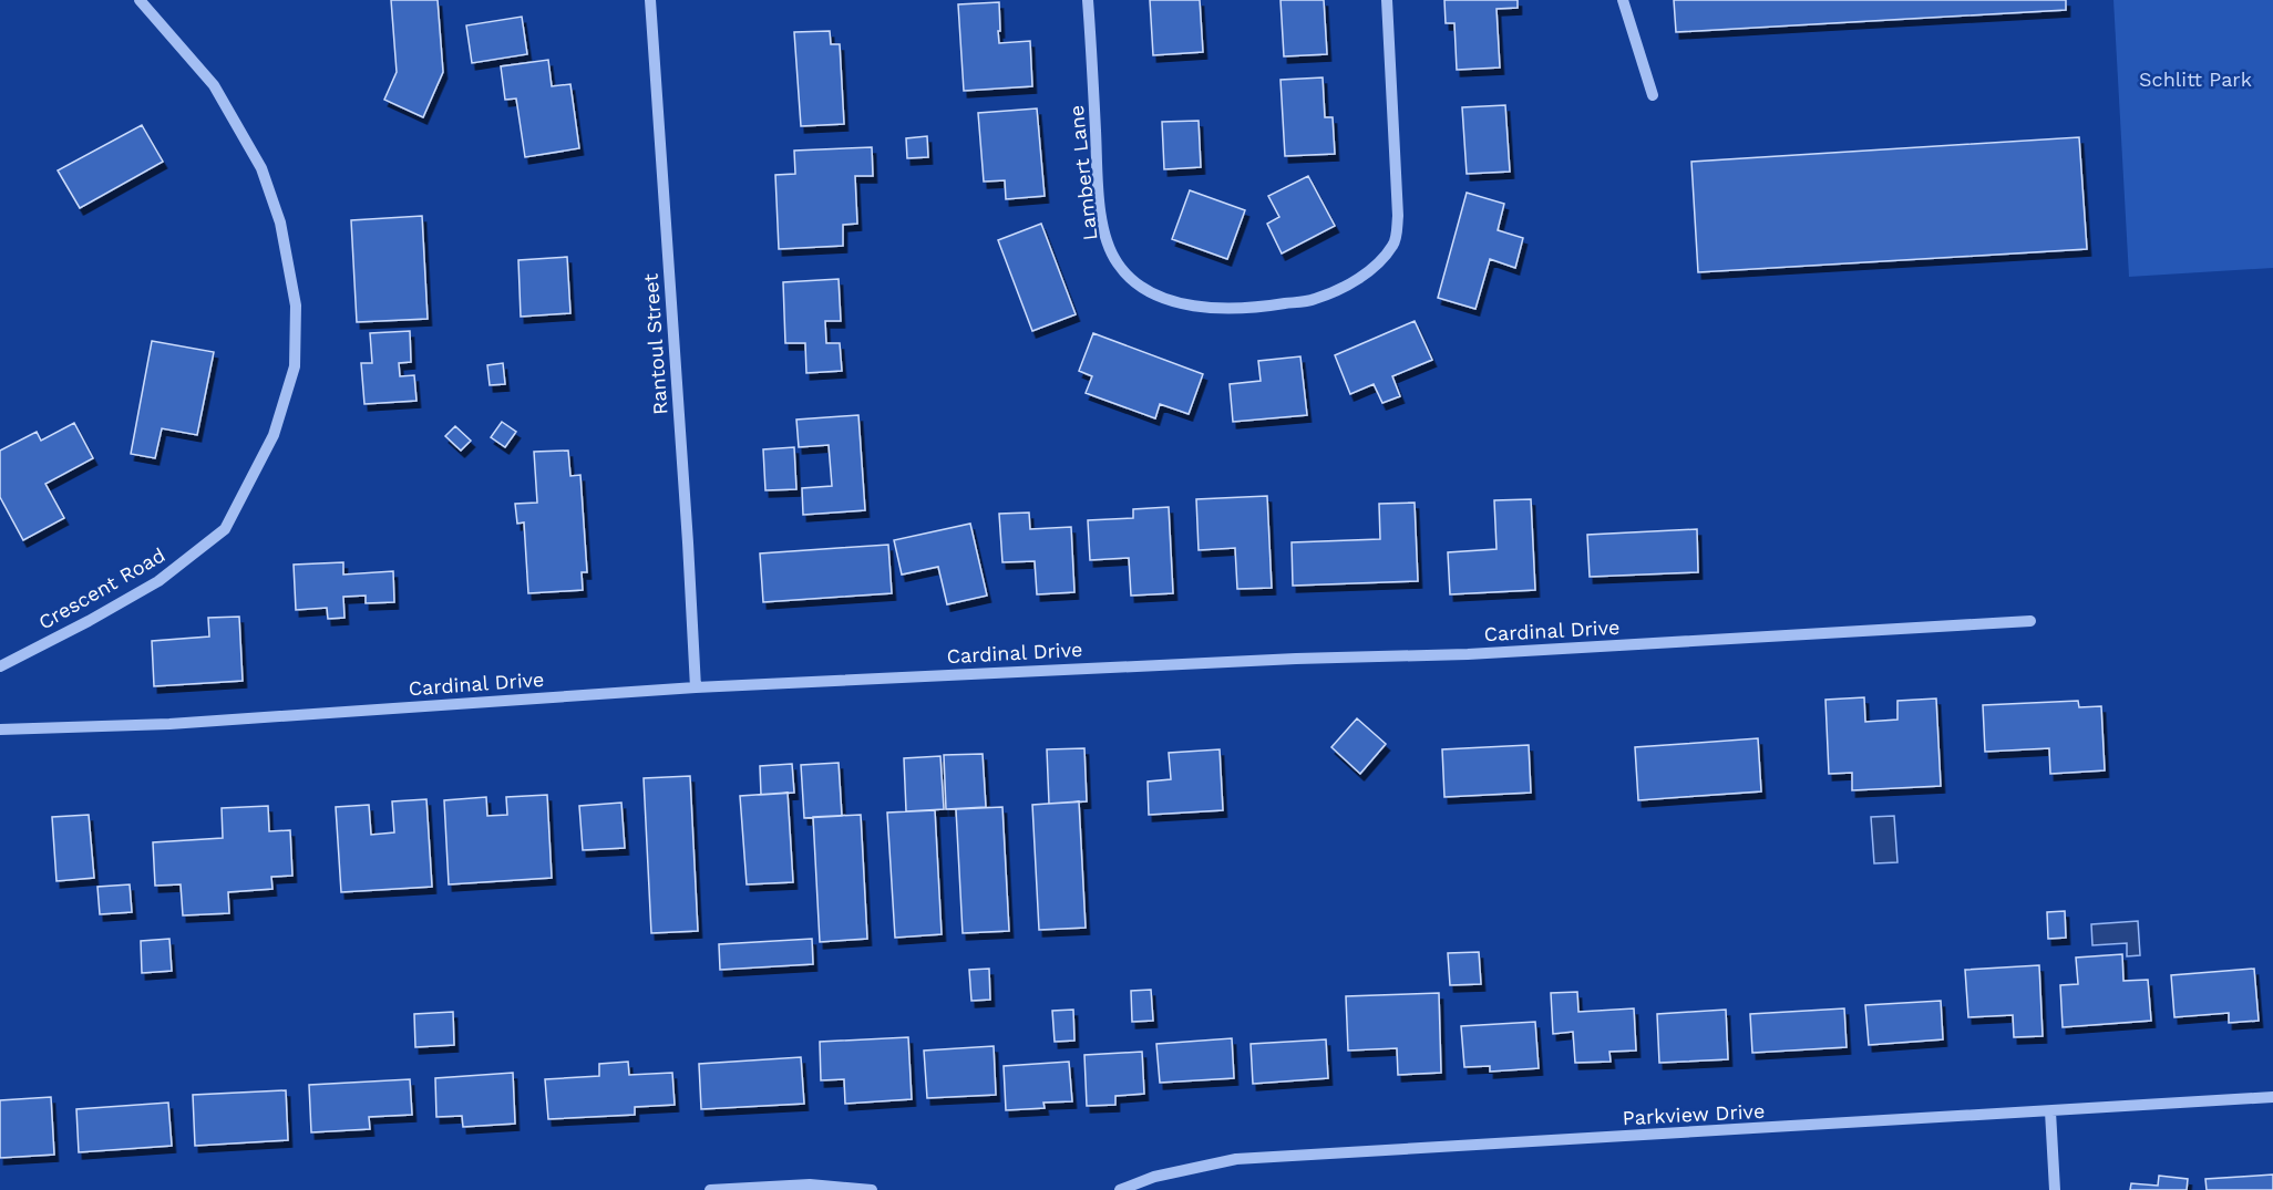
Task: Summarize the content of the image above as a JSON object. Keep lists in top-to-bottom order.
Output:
{
  "streets": {
    "street": [
      "Lambert Lane",
      "Rantoul Street",
      "Crescent Road",
      "Cardinal Drive",
      "Parkview Drive"
    ]
  },
  "crossings": [
    ["Rantoul Street", "Cardinal Drive"]
  ],
  "parks": ["Schlitt Park"]
}
